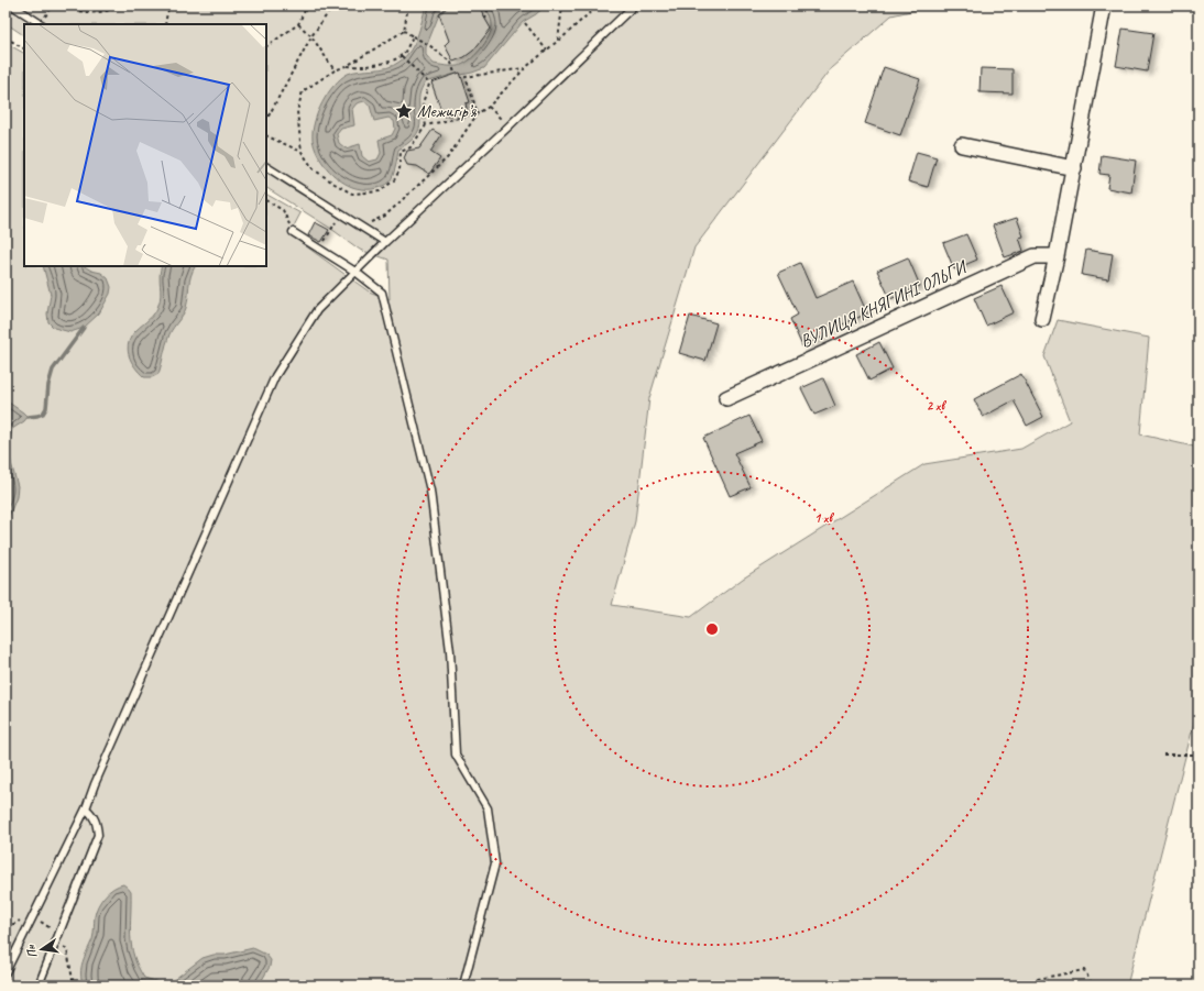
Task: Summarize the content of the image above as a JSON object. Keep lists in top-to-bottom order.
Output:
{
  "streets": {
    "street": ["ВУЛИЦЯ КНЯГИНІ ОЛЬГИ"]
  },
  "places": {
    "place": ["Межигір’я"]
  },
  "north": "left",
  "rings": ["2 хв", "1 хв"]
}
